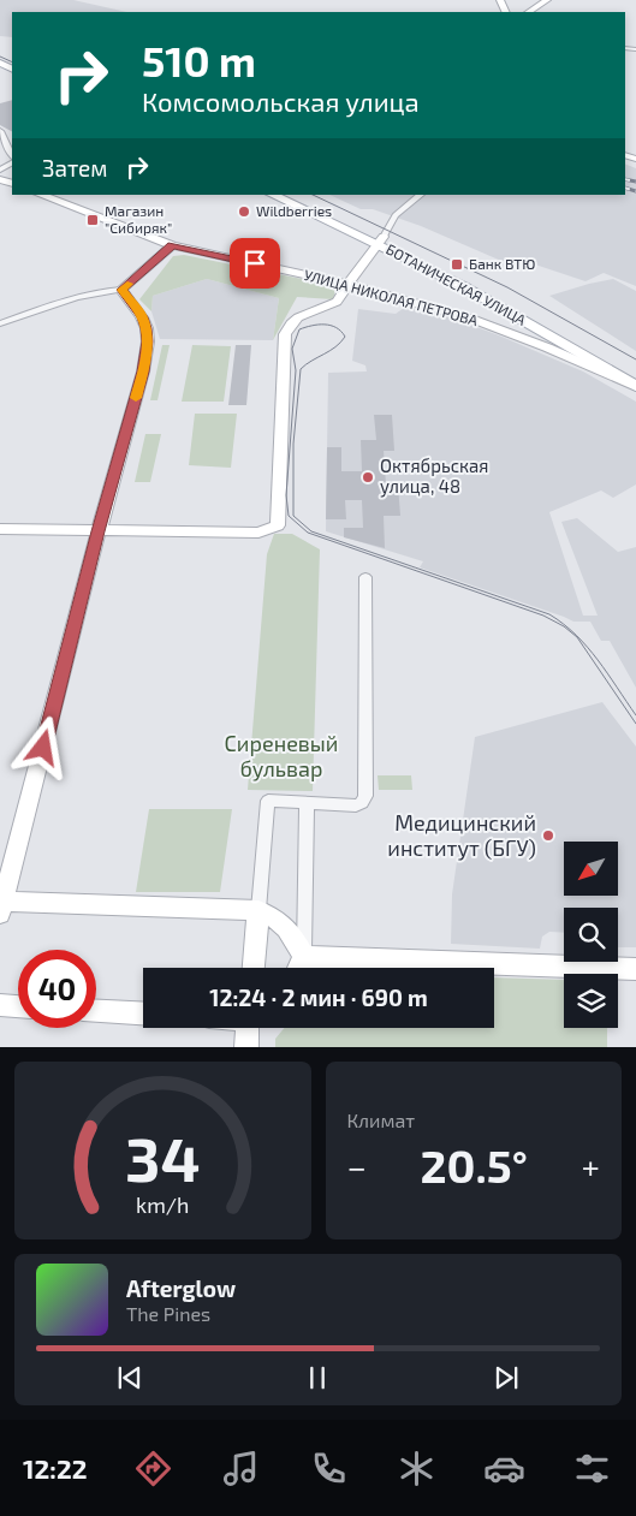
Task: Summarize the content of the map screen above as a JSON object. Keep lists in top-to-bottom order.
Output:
{
  "streets": {
    "main road": ["БОТАНИЧЕСКАЯ УЛИЦА"],
    "street": ["УЛИЦА НИКОЛАЯ ПЕТРОВА"]
  },
  "crossings": [
    ["БОТАНИЧЕСКАЯ УЛИЦА", "УЛИЦА НИКОЛАЯ ПЕТРОВА"]
  ],
  "parks": ["Сиреневый бульвар"],
  "places": {
    "other": ["Wildberries", "Октябрьская улица, 48", "Медицинский институт (БГУ)"],
    "transit": ["Магазин \"Сибиряк\"", "Банк ВТЮ"]
  },
  "north": "bottom left",
  "page": {
    "turn": ["510 m", "Комсомольская улица"],
    "then": "Затем",
    "limit": "40",
    "trip": "12:24 · 2 мин · 690 m",
    "tile": "Климат",
    "heat": ["−", "20.5°", "+"],
    "song": ["Afterglow", "The Pines"],
    "tabs": "12:22",
    "gauge": ["34", "km/h"]
  }
}
